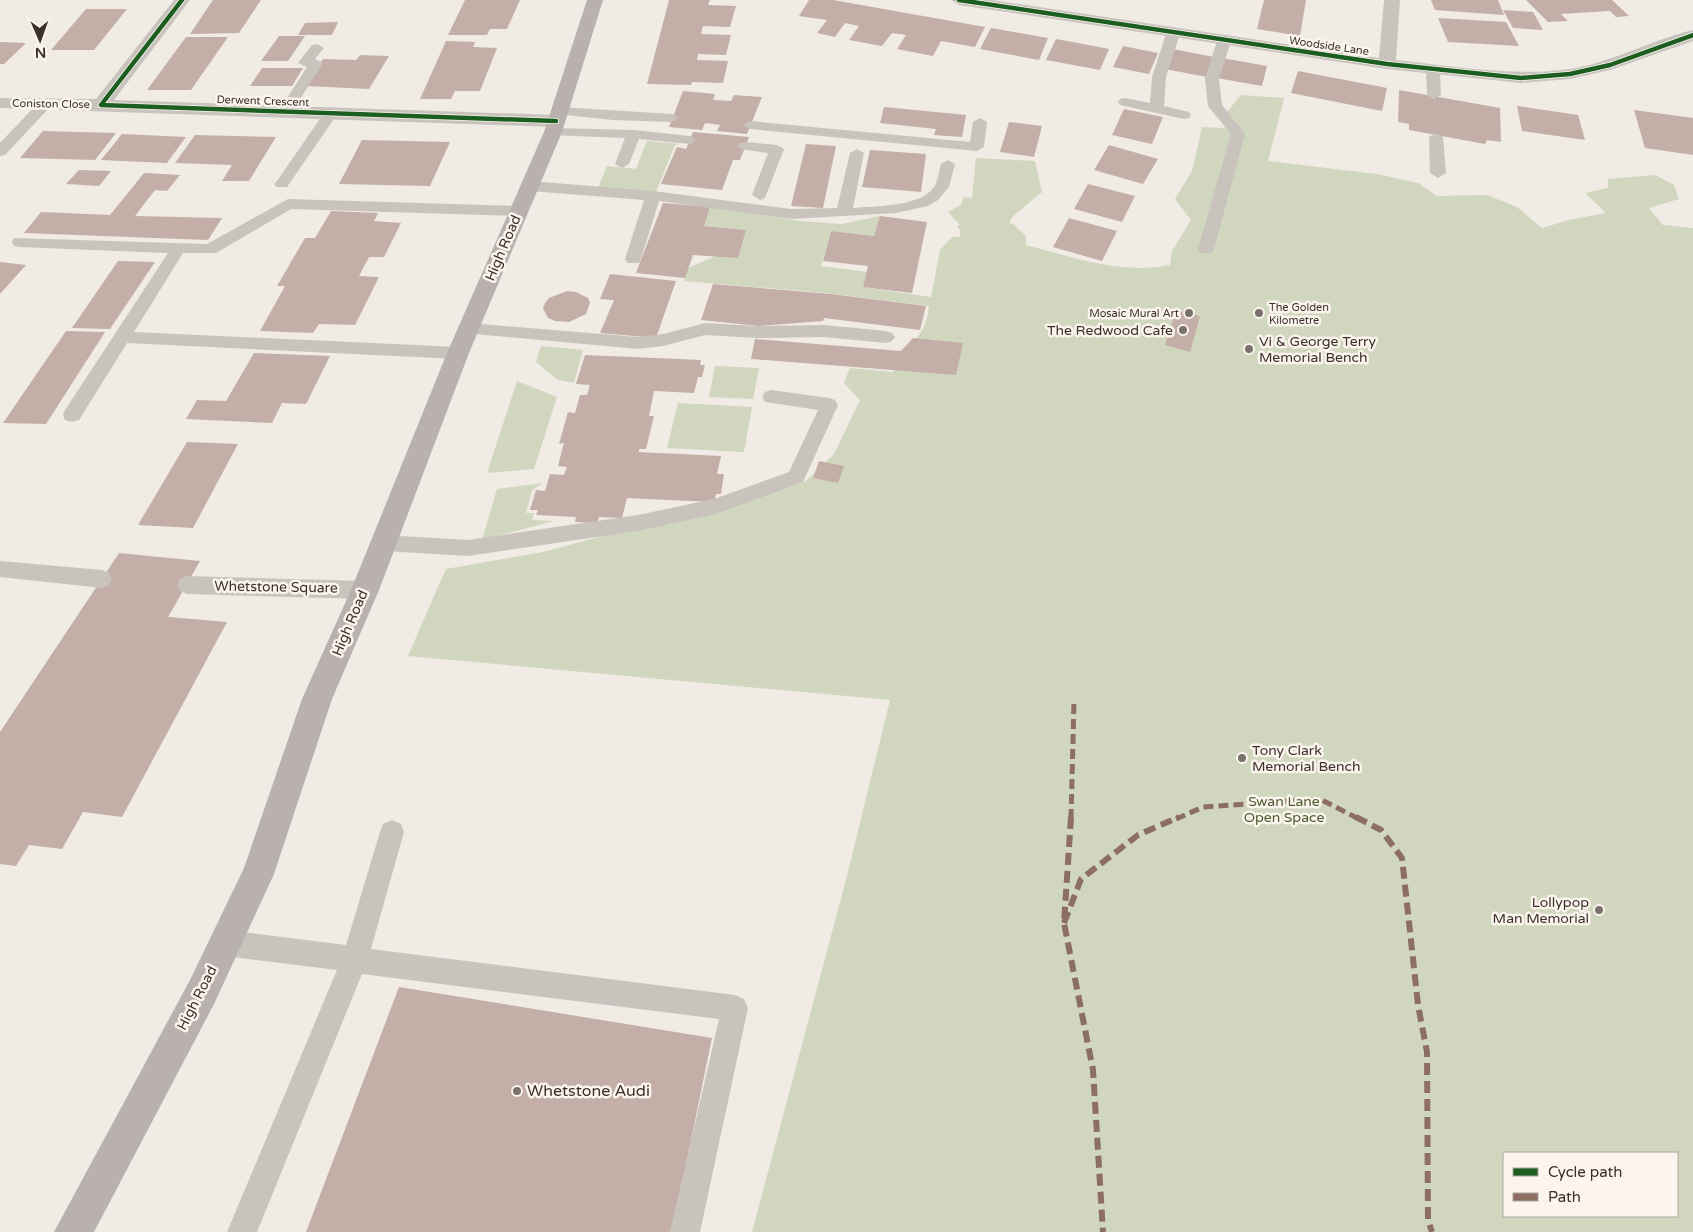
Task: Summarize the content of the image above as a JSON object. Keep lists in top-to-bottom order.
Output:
{
  "streets": {
    "main road": ["High Road"],
    "street": ["Woodside Lane", "Derwent Crescent", "Coniston Close"],
    "lane": ["Whetstone Square"]
  },
  "crossings": [
    ["Derwent Crescent", "Coniston Close"],
    ["Derwent Crescent", "High Road"],
    ["High Road", "Whetstone Square"]
  ],
  "parks": ["Swan Lane Open Space"],
  "places": [
    "Mosaic Mural Art",
    "The Golden Kilometre",
    "The Redwood Cafe",
    "Vi & George Terry Memorial Bench",
    "Tony Clark Memorial Bench",
    "Lollypop Man Memorial",
    "Whetstone Audi"
  ],
  "legend": ["Cycle path", "Path"],
  "north": "bottom"
}
